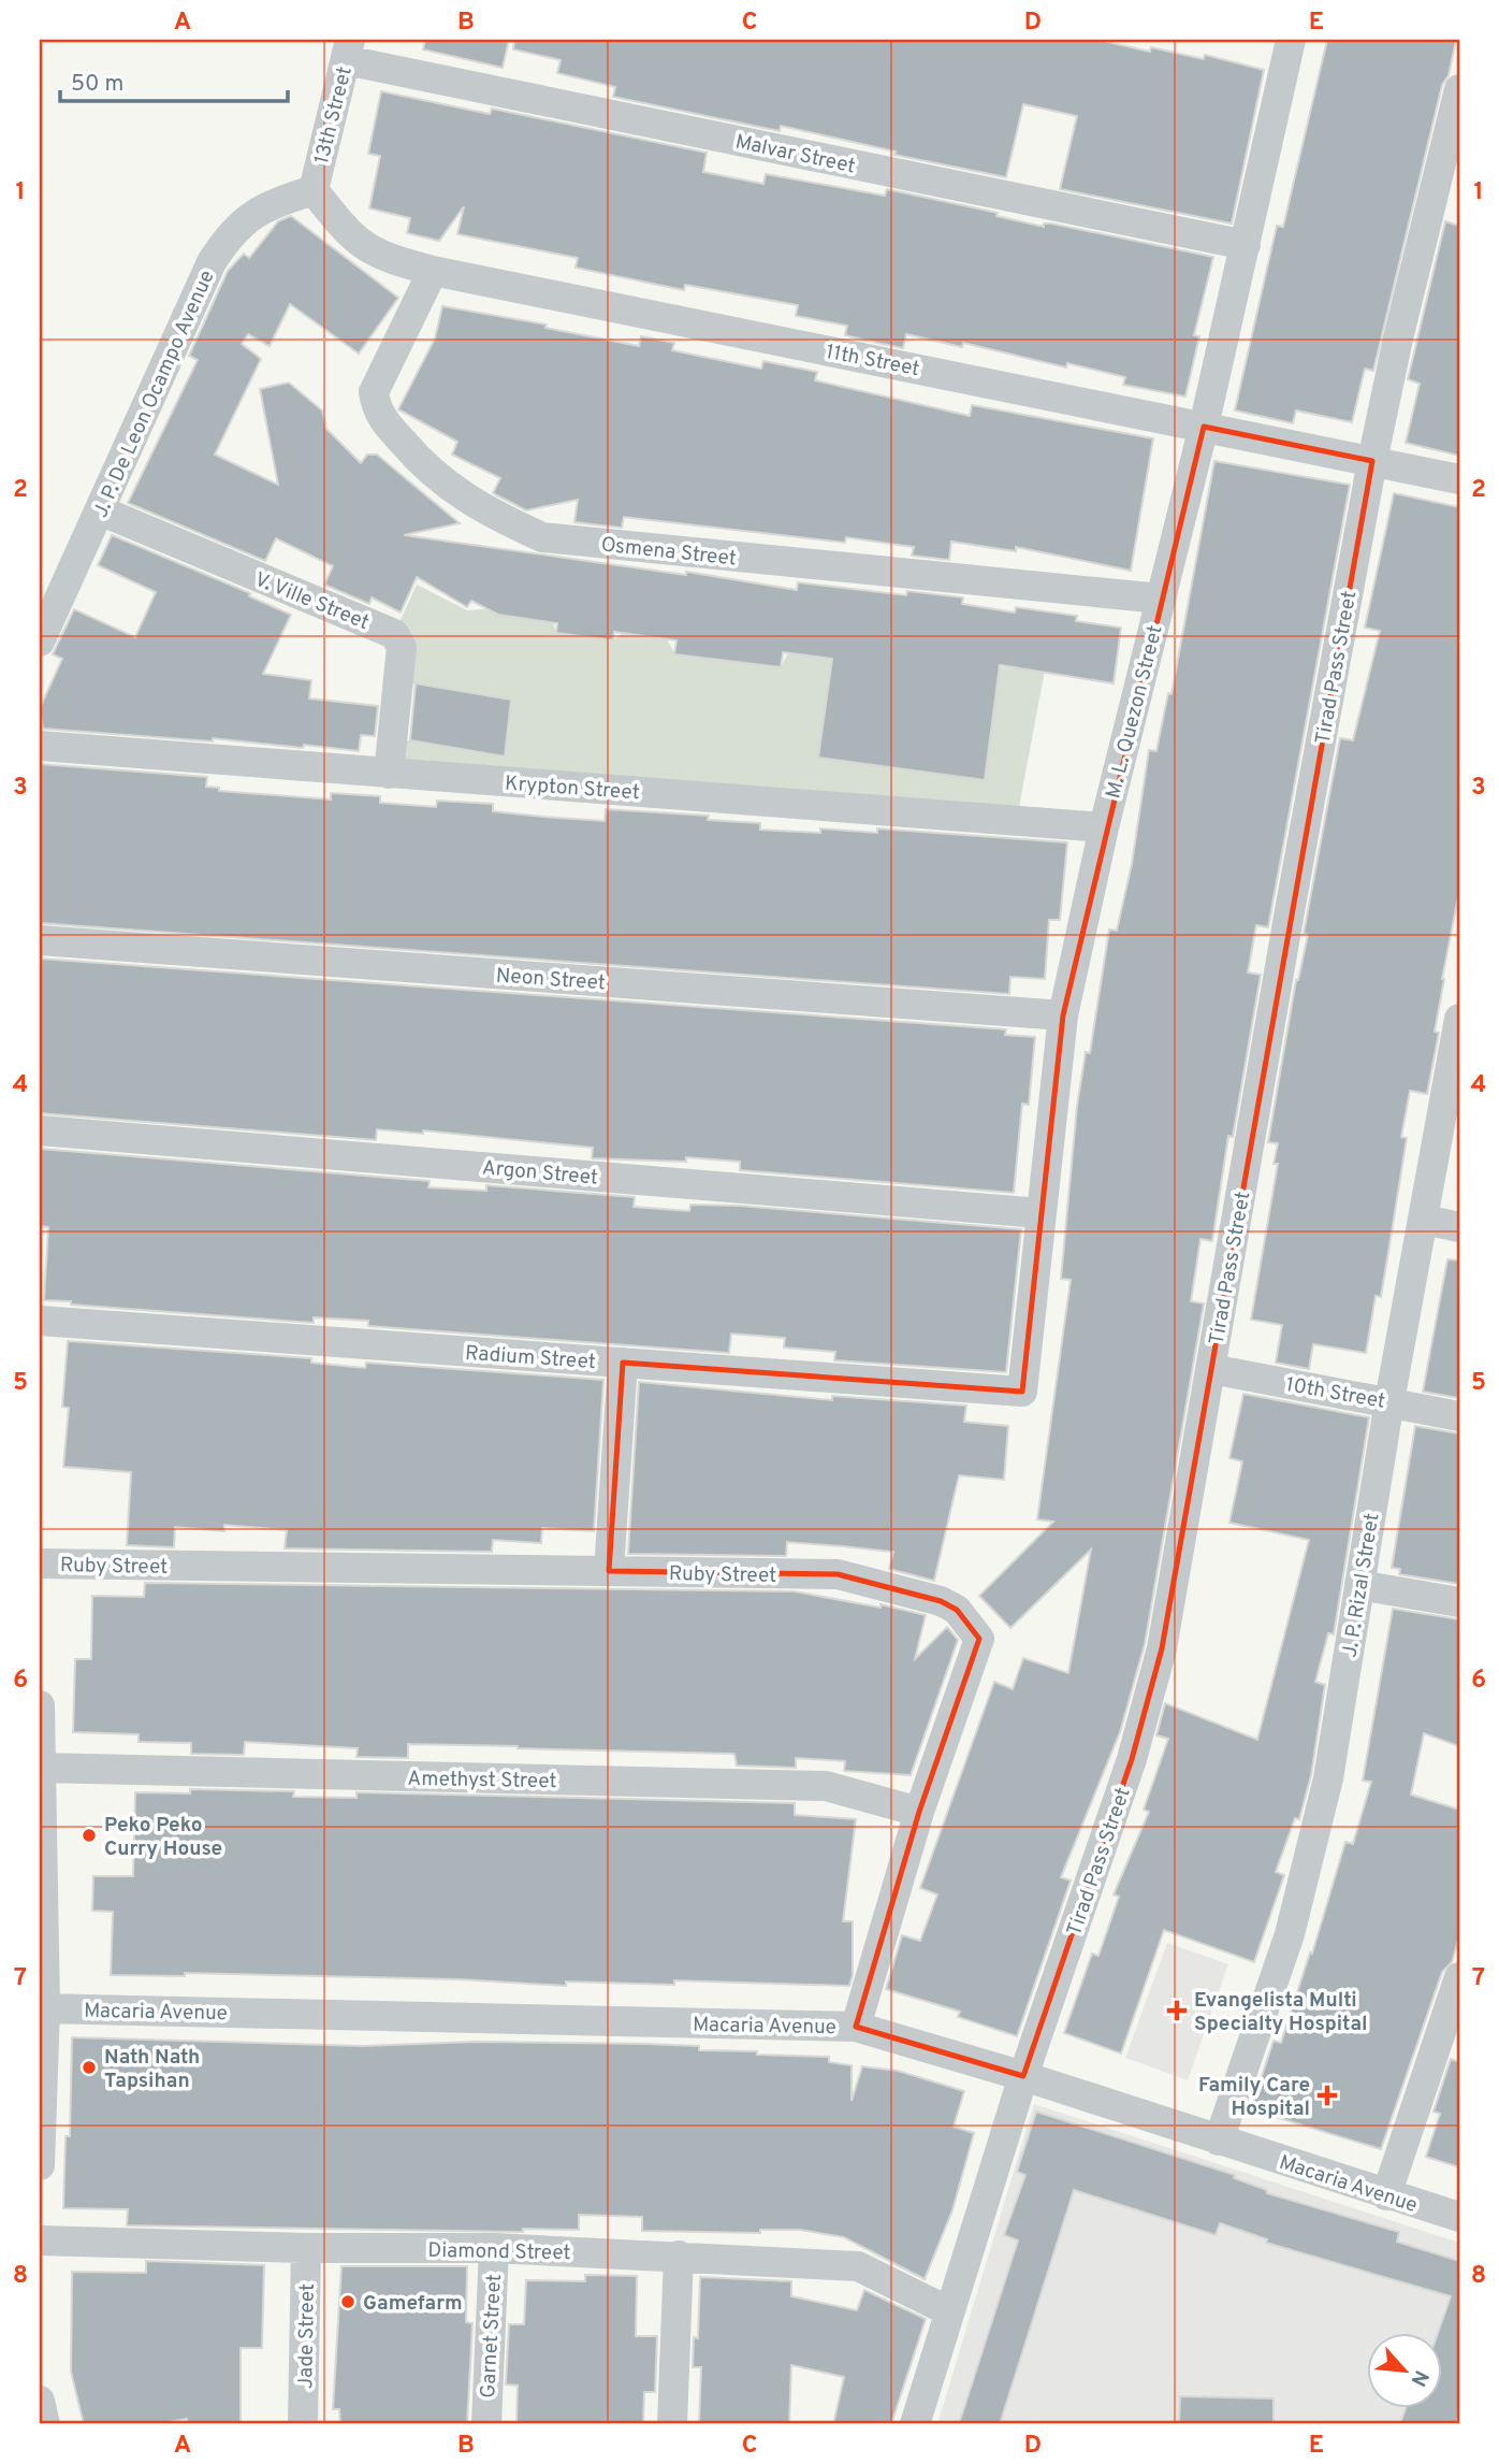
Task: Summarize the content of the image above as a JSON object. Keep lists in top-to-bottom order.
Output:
{
  "streets": {
    "street": [
      "13th Street",
      "Malvar Street",
      "11th Street",
      "J. P. De Leon Ocampo Avenue",
      "Osmena Street",
      "V. Ville Street",
      "Tirad Pass Street",
      "M. L. Quezon Street",
      "Krypton Street",
      "Neon Street",
      "Argon Street",
      "Radium Street",
      "10th Street",
      "Ruby Street",
      "J. P. Rizal Street",
      "Amethyst Street",
      "Macaria Avenue",
      "Diamond Street",
      "Jade Street",
      "Garnet Street"
    ]
  },
  "crossings": [
    ["13th Street", "Malvar Street"],
    ["13th Street", "11th Street"],
    ["13th Street", "J. P. De Leon Ocampo Avenue"],
    ["Malvar Street", "M. L. Quezon Street"],
    ["11th Street", "J. P. De Leon Ocampo Avenue"],
    ["11th Street", "Osmena Street"],
    ["11th Street", "Tirad Pass Street"],
    ["11th Street", "M. L. Quezon Street"],
    ["J. P. De Leon Ocampo Avenue", "V. Ville Street"],
    ["Osmena Street", "M. L. Quezon Street"],
    ["V. Ville Street", "Krypton Street"],
    ["Tirad Pass Street", "10th Street"],
    ["Tirad Pass Street", "Macaria Avenue"],
    ["Tirad Pass Street", "Diamond Street"],
    ["M. L. Quezon Street", "Krypton Street"],
    ["M. L. Quezon Street", "Neon Street"],
    ["M. L. Quezon Street", "Argon Street"],
    ["M. L. Quezon Street", "Radium Street"],
    ["10th Street", "J. P. Rizal Street"],
    ["Ruby Street", "Amethyst Street"],
    ["Ruby Street", "Macaria Avenue"],
    ["J. P. Rizal Street", "Macaria Avenue"],
    ["Diamond Street", "Jade Street"],
    ["Diamond Street", "Garnet Street"]
  ],
  "places": {
    "other": ["Peko Peko Curry House", "Nath Nath Tapsihan", "Gamefarm"],
    "health": ["Evangelista Multi Specialty Hospital", "Family Care Hospital"]
  },
  "scale_bar": "50 m",
  "north": "bottom right",
  "grid": {
    "columns": [
      "A",
      "B",
      "C",
      "D",
      "E"
    ],
    "rows": [
      "1",
      "2",
      "3",
      "4",
      "5",
      "6",
      "7",
      "8"
    ]
  }
}
